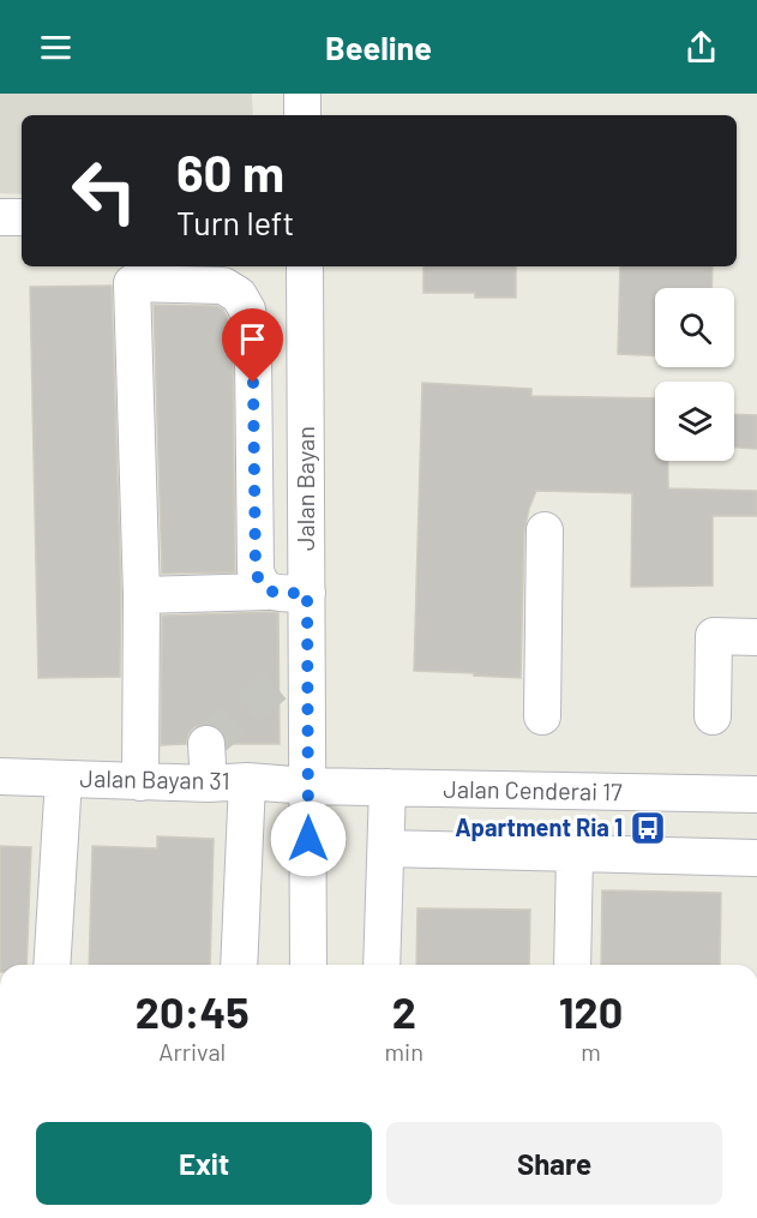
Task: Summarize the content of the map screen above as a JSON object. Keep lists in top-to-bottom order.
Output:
{
  "streets": {
    "street": ["Jalan Bayan", "Jalan Bayan 31", "Jalan Cenderai 17"]
  },
  "crossings": [
    ["Jalan Bayan", "Jalan Bayan 31"],
    ["Jalan Bayan", "Jalan Cenderai 17"],
    ["Jalan Bayan 31", "Jalan Cenderai 17"]
  ],
  "places": {
    "bus stop": ["Apartment Ria 1"]
  },
  "page": {
    "header": "Beeline",
    "turn": ["60 m", "Turn left"],
    "eta": [
      "20:45",
      "Arrival",
      "2",
      "min",
      "120",
      "m"
    ],
    "buttons": ["Exit", "Share"]
  }
}
